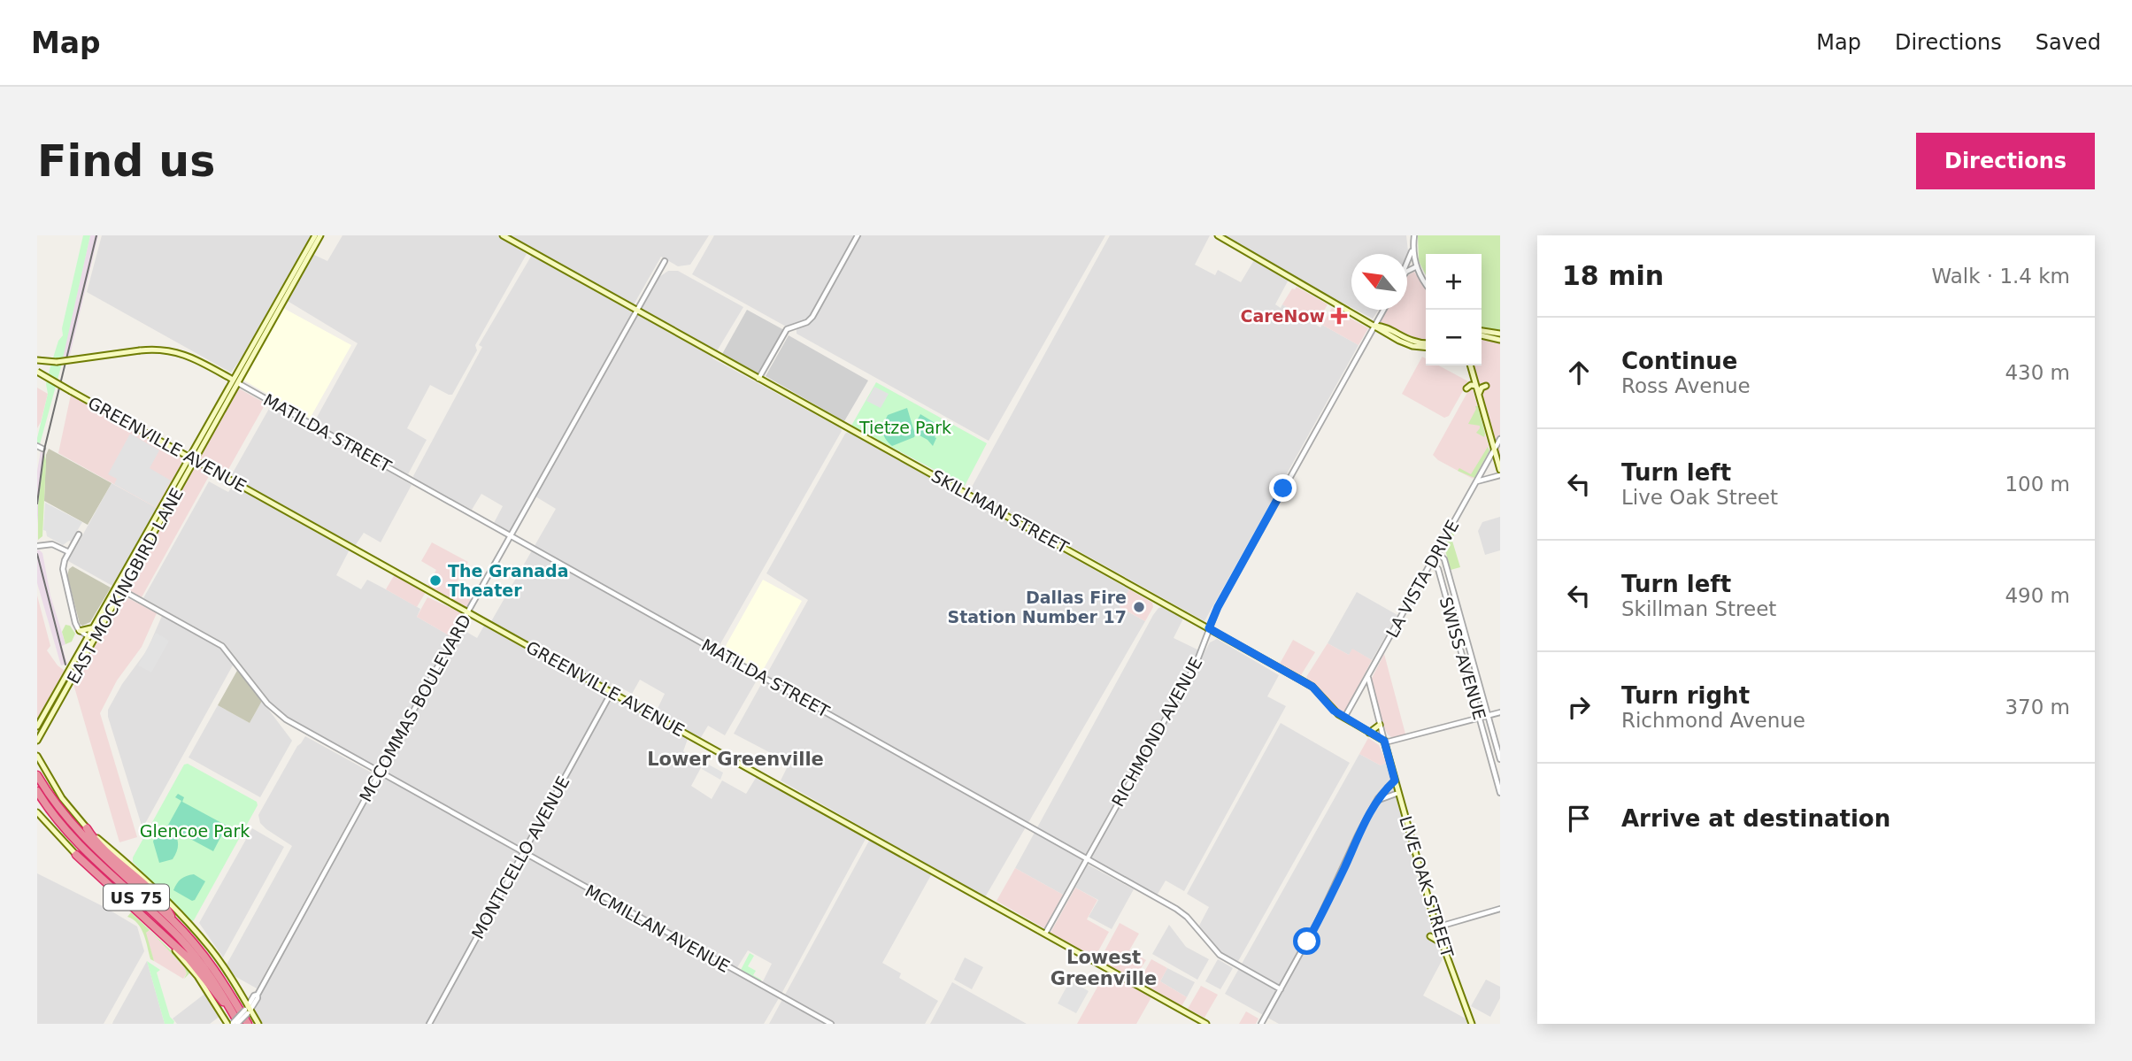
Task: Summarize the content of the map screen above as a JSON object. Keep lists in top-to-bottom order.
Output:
{
  "streets": {
    "highway": ["US 75"],
    "main road": [
      "GREENVILLE AVENUE",
      "SKILLMAN STREET",
      "EAST MOCKINGBIRD LANE",
      "LIVE OAK STREET"
    ],
    "street": [
      "MATILDA STREET",
      "LA VISTA DRIVE",
      "SWISS AVENUE",
      "MCCOMMAS BOULEVARD",
      "RICHMOND AVENUE",
      "MONTICELLO AVENUE",
      "MCMILLAN AVENUE"
    ]
  },
  "crossings": [
    ["MATILDA STREET", "EAST MOCKINGBIRD LANE"],
    ["MATILDA STREET", "MCCOMMAS BOULEVARD"],
    ["MATILDA STREET", "RICHMOND AVENUE"],
    ["GREENVILLE AVENUE", "EAST MOCKINGBIRD LANE"],
    ["GREENVILLE AVENUE", "MCCOMMAS BOULEVARD"],
    ["GREENVILLE AVENUE", "RICHMOND AVENUE"],
    ["GREENVILLE AVENUE", "MONTICELLO AVENUE"],
    ["SKILLMAN STREET", "LA VISTA DRIVE"],
    ["SKILLMAN STREET", "MCCOMMAS BOULEVARD"],
    ["SKILLMAN STREET", "RICHMOND AVENUE"],
    ["SKILLMAN STREET", "LIVE OAK STREET"],
    ["LA VISTA DRIVE", "SWISS AVENUE"],
    ["LA VISTA DRIVE", "LIVE OAK STREET"],
    ["EAST MOCKINGBIRD LANE", "MCMILLAN AVENUE"],
    ["MCCOMMAS BOULEVARD", "US 75"],
    ["MCCOMMAS BOULEVARD", "MCMILLAN AVENUE"],
    ["MONTICELLO AVENUE", "MCMILLAN AVENUE"]
  ],
  "districts": ["Lower Greenville", "Lowest Greenville"],
  "parks": ["Tietze Park", "Glencoe Park"],
  "places": {
    "health": ["CareNow"],
    "other": ["The Granada Theater", "Dallas Fire Station Number 17"]
  },
  "north": "top left",
  "page": {
    "header": "Map",
    "nav": ["Map", "Directions", "Saved"],
    "buttons": "Directions",
    "title": "Find us",
    "heading": ["18 min", "Walk · 1.4 km"],
    "map_buttons": ["+", "−"],
    "list": [
      ["Continue", "Ross Avenue", "430 m"],
      ["Turn left", "Live Oak Street", "100 m"],
      ["Turn left", "Skillman Street", "490 m"],
      ["Turn right", "Richmond Avenue", "370 m"],
      "Arrive at destination"
    ]
  }
}
